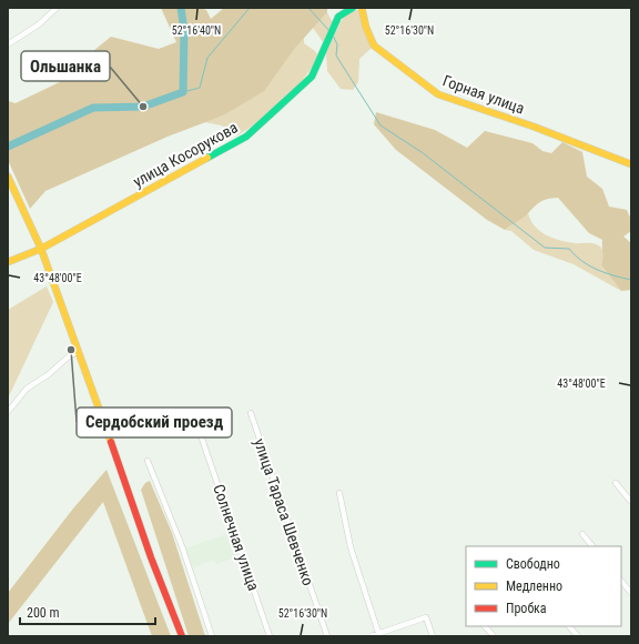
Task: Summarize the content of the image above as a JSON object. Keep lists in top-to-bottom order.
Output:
{
  "streets": {
    "street": [
      "Горная улица",
      "улица Косорукова",
      "улица Тараса Шевченко",
      "Солнечная улица"
    ]
  },
  "places": ["Ольшанка", "Сердобский проезд"],
  "legend": ["Свободно", "Медленно", "Пробка"],
  "scale_bar": "200 m",
  "coordinates": ["52°16'40\"N", "52°16'30\"N", "43°48'00\"E"]
}
